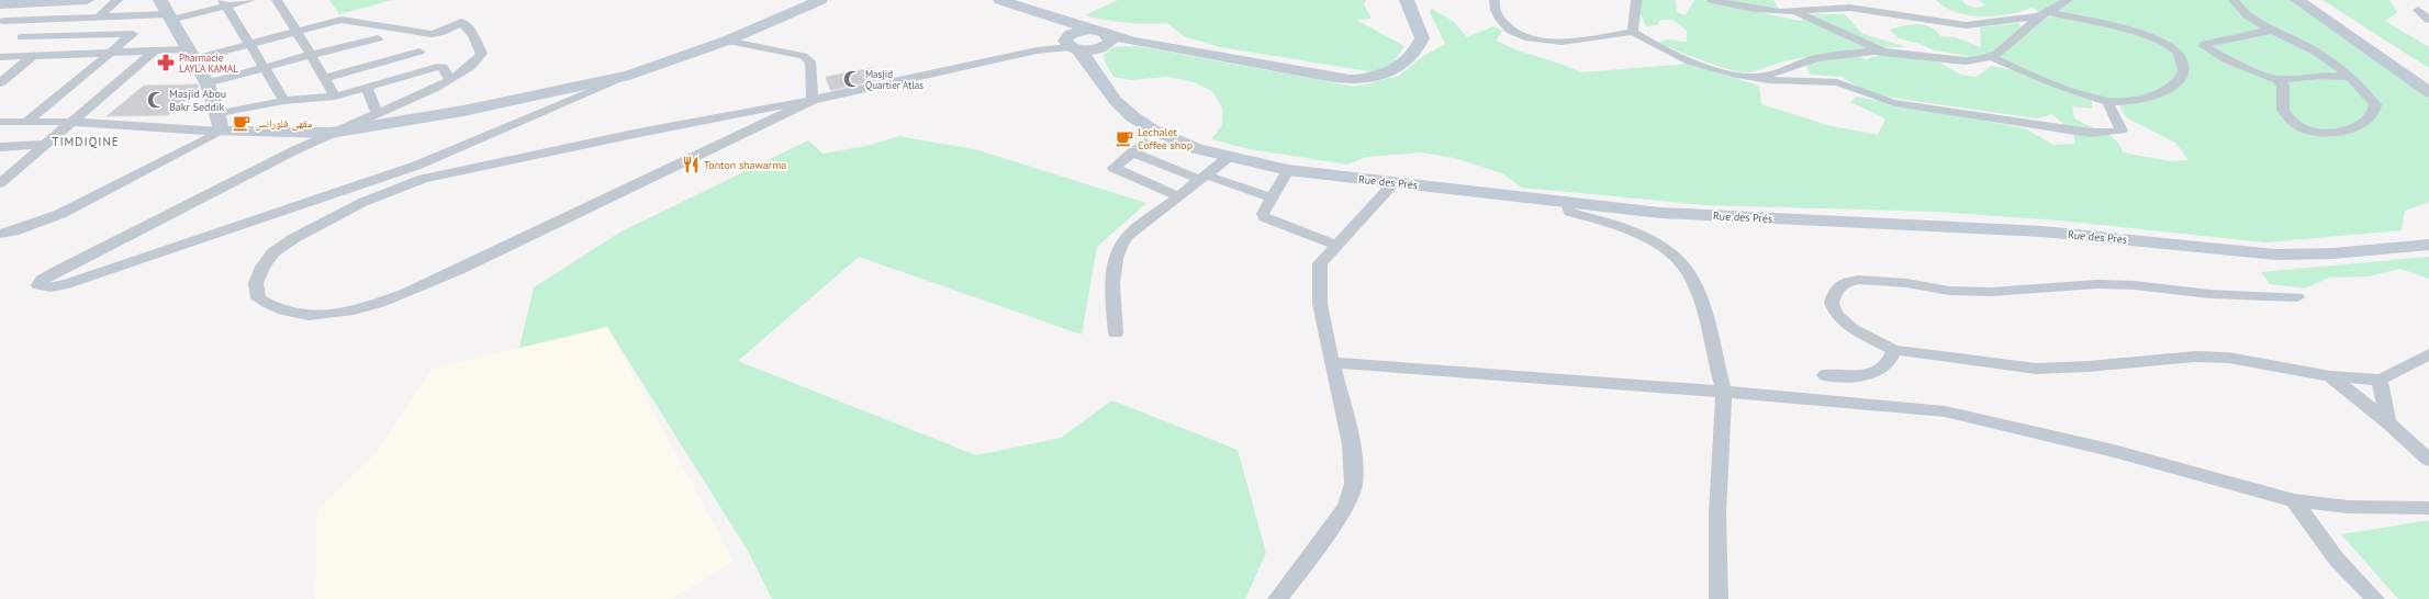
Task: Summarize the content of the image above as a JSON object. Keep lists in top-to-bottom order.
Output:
{
  "streets": {
    "street": ["Rue des Prés"]
  },
  "districts": ["TIMDIQINE"],
  "places": {
    "pharmacy": ["Pharmacie LAYLA KAMAL"],
    "mosque": ["Masjid Quartier Atlas", "Masjid Abou Bakr Seddik"],
    "cafe": ["مقهى فلورانس", "Lechalet Coffee shop"],
    "restaurant": ["Tonton shawarma"]
  }
}
